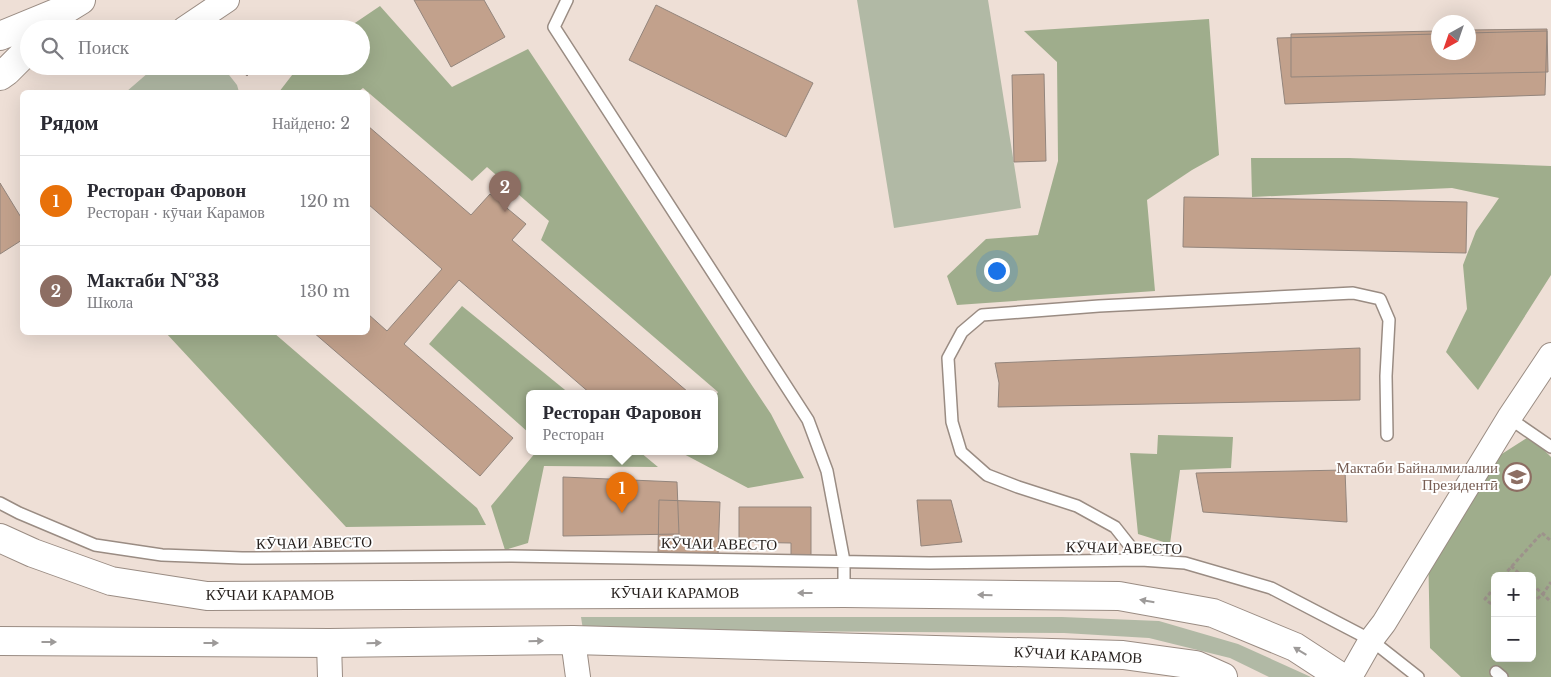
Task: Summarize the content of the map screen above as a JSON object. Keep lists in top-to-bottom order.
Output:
{
  "streets": {
    "main road": ["КӮЧАИ КАРАМОВ"],
    "lane": ["КӮЧАИ АВЕСТО"]
  },
  "places": {
    "school or university": ["Мактаби Байналмилалии Президентӣ"]
  },
  "north": "bottom left",
  "page": {
    "search": "Поиск",
    "heading": ["Рядом", "Найдено: 2"],
    "list": [
      {
        "mark": "1",
        "name": "Ресторан Фаровон",
        "note": "Ресторан · кӯчаи Карамов",
        "value": "120 m"
      },
      {
        "mark": "2",
        "name": "Мактаби №33",
        "note": "Школа",
        "value": "130 m"
      }
    ],
    "pins": ["2", "1"],
    "popup": ["Ресторан Фаровон", "Ресторан"],
    "map_buttons": ["+", "−"]
  }
}
